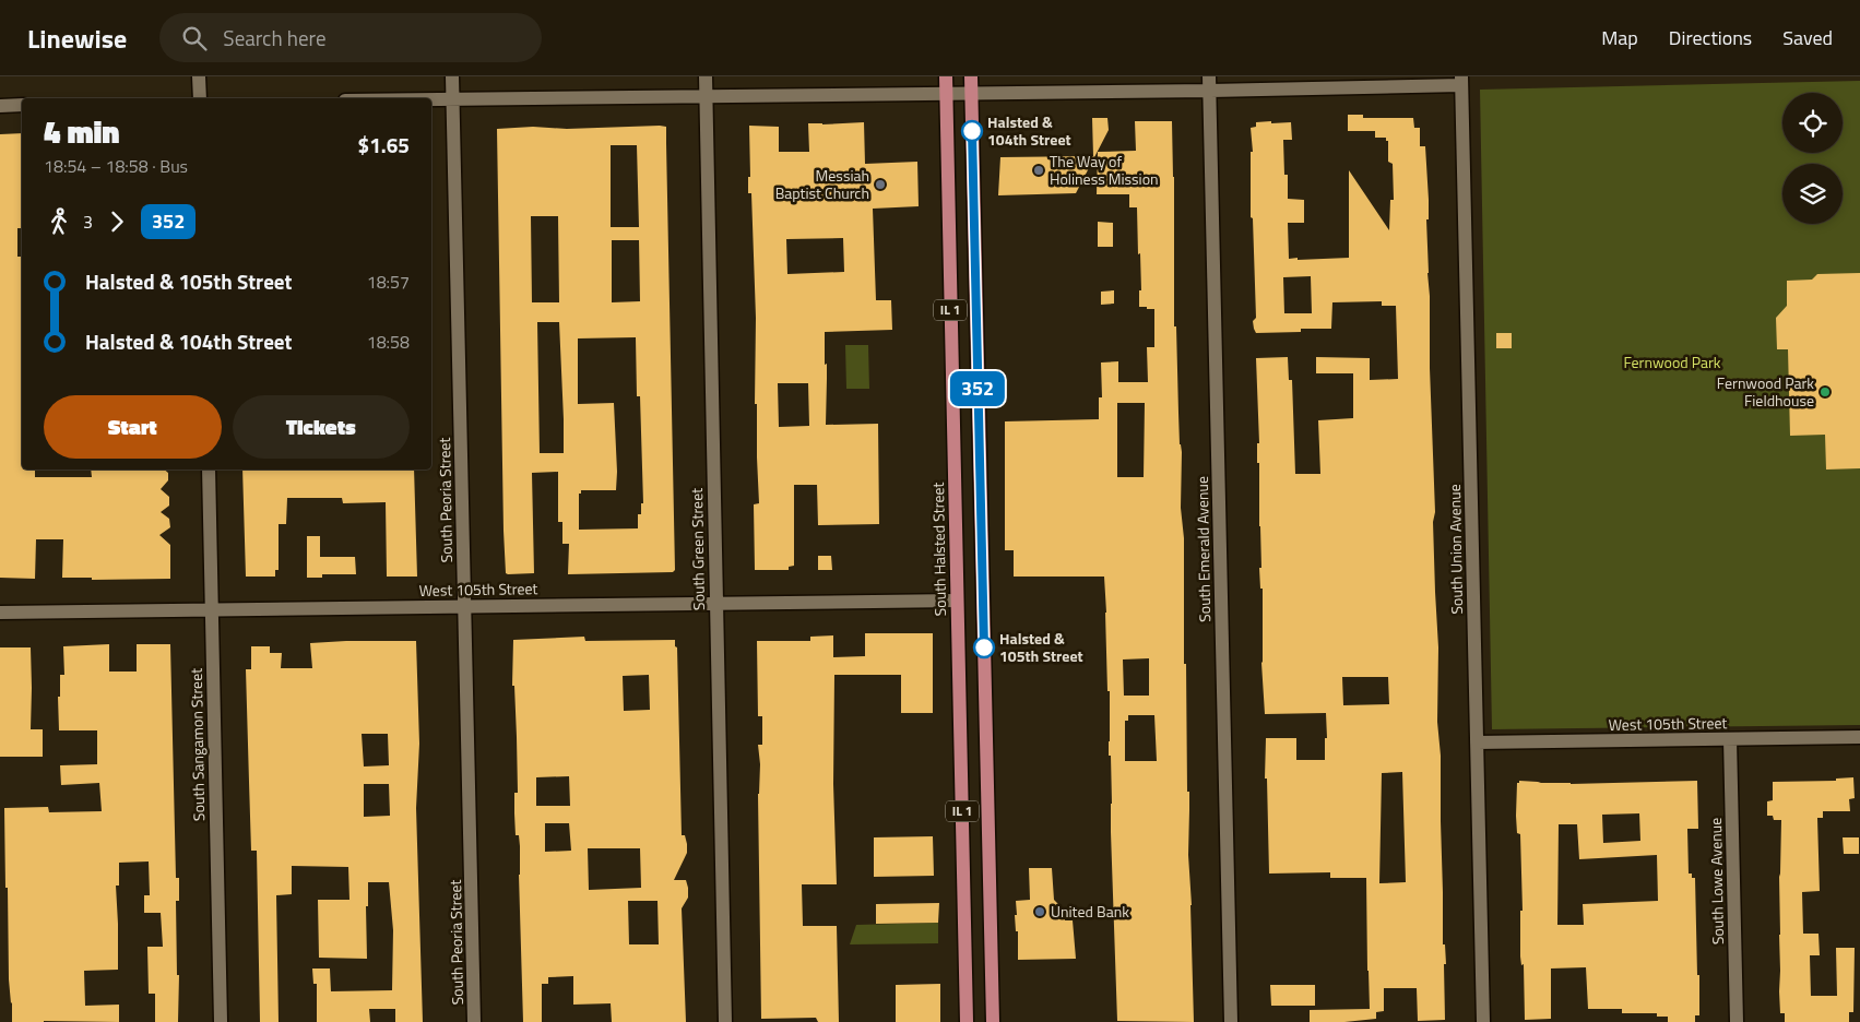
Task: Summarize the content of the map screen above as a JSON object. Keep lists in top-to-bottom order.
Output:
{
  "streets": {
    "main road": ["IL 1", "South Halsted Street"],
    "street": [
      "South Peoria Street",
      "South Green Street",
      "South Emerald Avenue",
      "South Union Avenue",
      "West 105th Street",
      "South Sangamon Street",
      "South Lowe Avenue"
    ]
  },
  "crossings": [
    ["South Peoria Street", "West 105th Street"],
    ["South Green Street", "West 105th Street"],
    ["South Halsted Street", "West 105th Street"],
    ["South Union Avenue", "West 105th Street"],
    ["West 105th Street", "South Sangamon Street"],
    ["West 105th Street", "South Lowe Avenue"]
  ],
  "parks": ["Fernwood Park"],
  "places": [
    "Halsted & 104th Street",
    "The Way of Holiness Mission",
    "Messiah Baptist Church",
    "Fernwood Park Fieldhouse",
    "Halsted & 105th Street",
    "United Bank"
  ],
  "lines": ["bus line 352"],
  "page": {
    "header": "Linewise",
    "search": "Search here",
    "nav": ["Map", "Directions", "Saved"],
    "on_map": "352",
    "heading": ["4 min", "18:54 – 18:58 · Bus", "$1.65"],
    "legs": ["3", "352"],
    "list": [
      {
        "name": "Halsted & 105th Street",
        "value": "18:57"
      },
      {
        "name": "Halsted & 104th Street",
        "value": "18:58"
      }
    ],
    "buttons": ["Start", "Tickets"]
  }
}
